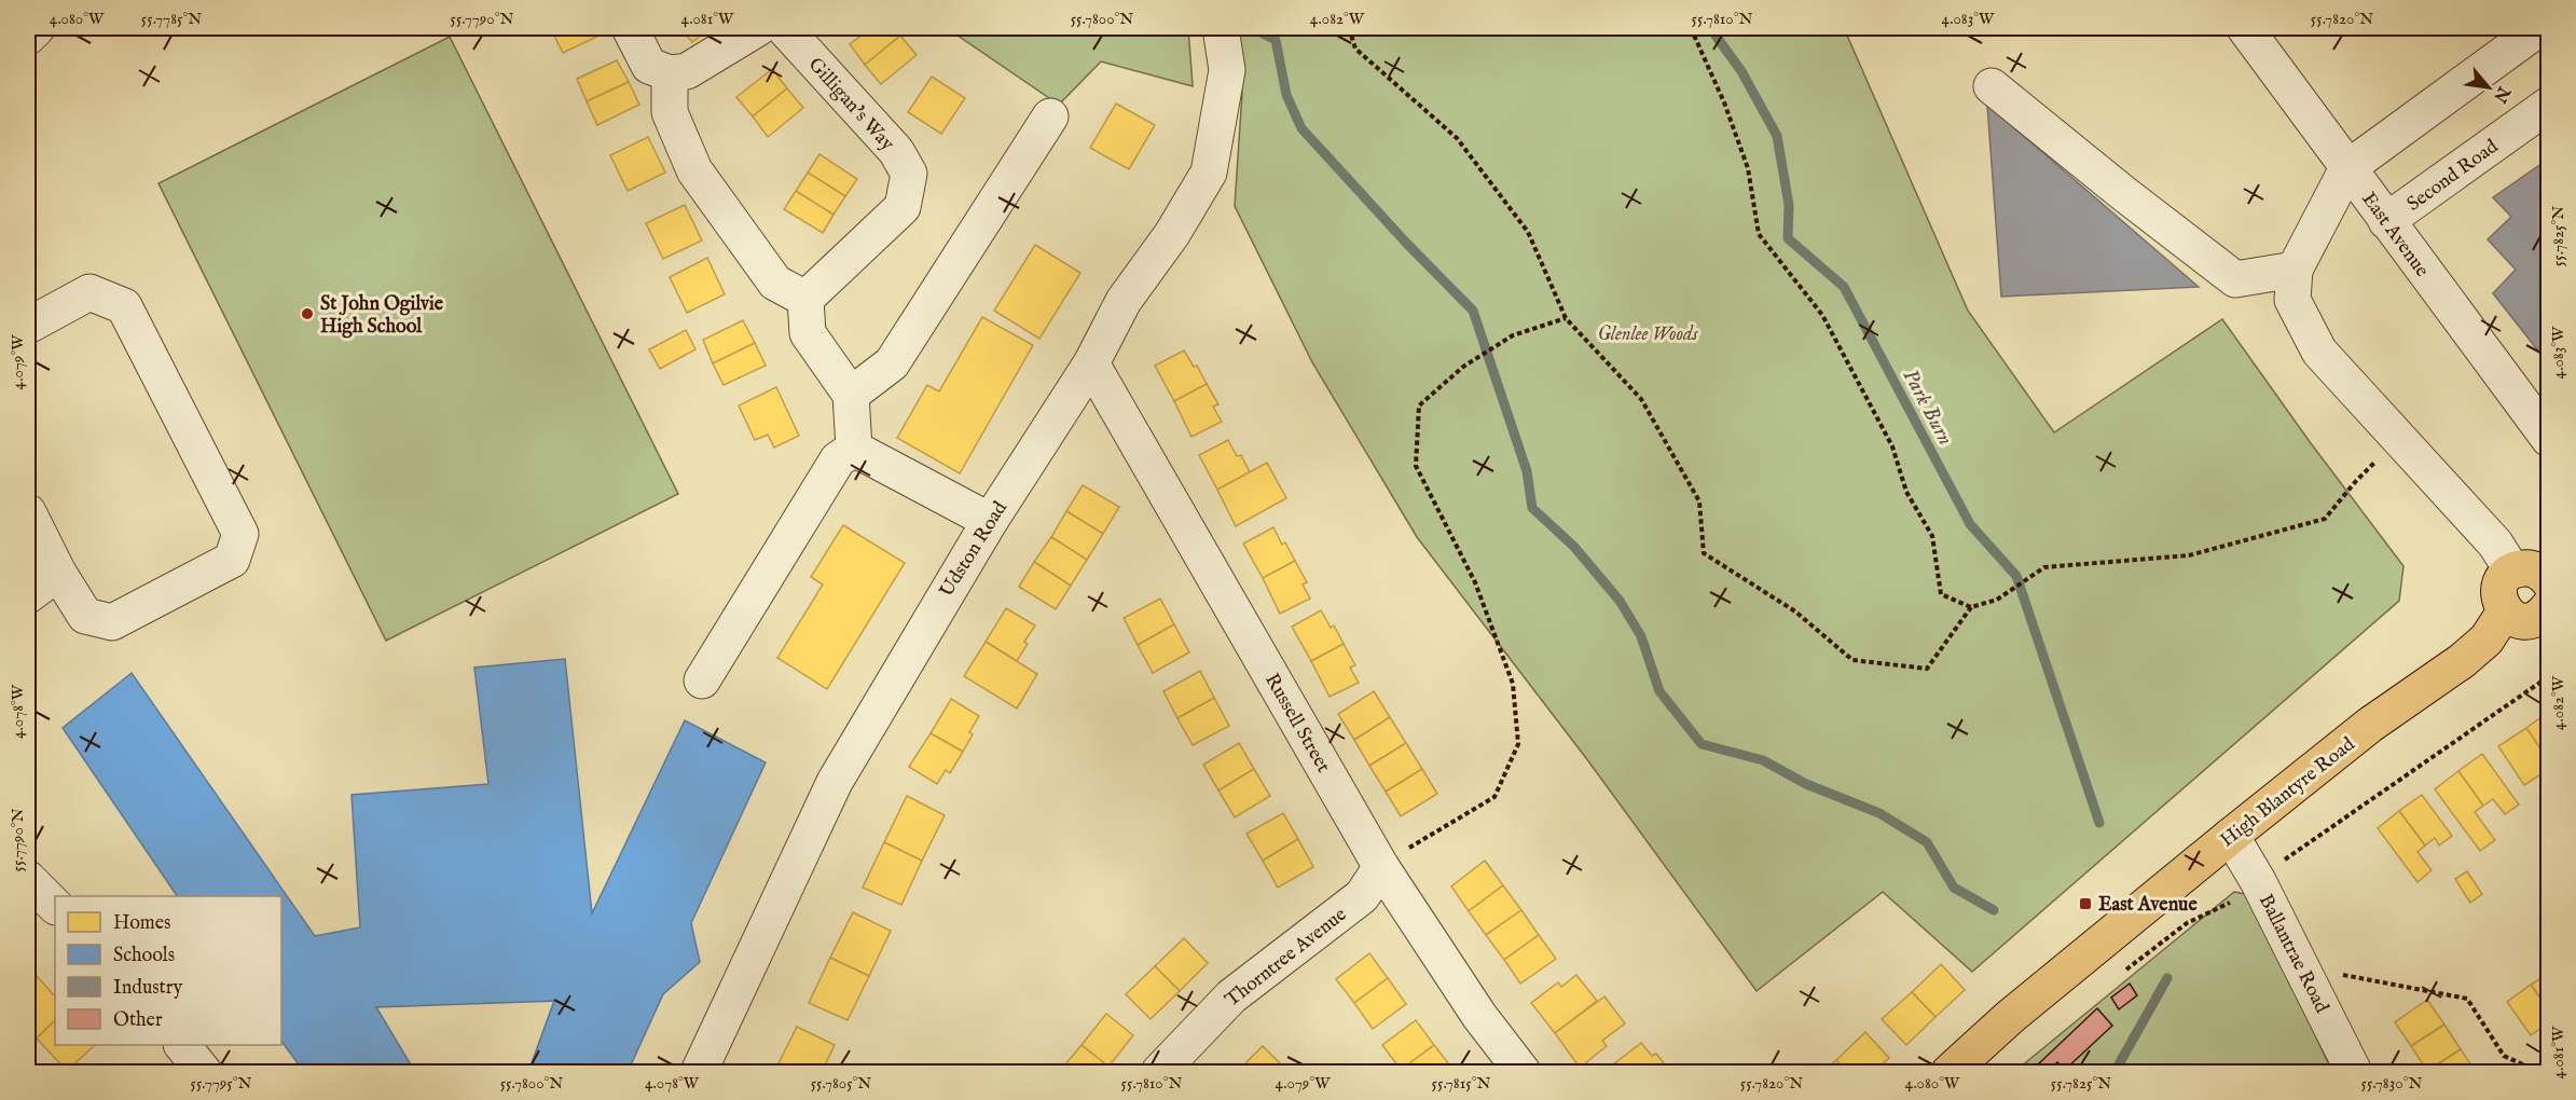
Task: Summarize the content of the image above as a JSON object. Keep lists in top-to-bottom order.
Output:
{
  "streets": {
    "main road": ["High Blantyre Road"],
    "street": [
      "Gilligan's Way",
      "Second Road",
      "East Avenue",
      "Udston Road",
      "Russell Street",
      "Ballantrae Road",
      "Thorntree Avenue"
    ]
  },
  "crossings": [
    ["Second Road", "East Avenue"],
    ["Udston Road", "Russell Street"],
    ["Russell Street", "Thorntree Avenue"],
    ["High Blantyre Road", "Ballantrae Road"]
  ],
  "water": ["Park Burn"],
  "parks": ["Glenlee Woods"],
  "places": {
    "other": ["St John Ogilvie High School"],
    "transit": ["East Avenue"]
  },
  "legend": [
    "Homes",
    "Schools",
    "Industry",
    "Other"
  ],
  "north": "bottom right",
  "coordinates": [
    "4.080°W",
    "55.7785°N",
    "55.7790°N",
    "4.081°W",
    "55.7800°N",
    "4.082°W",
    "55.7810°N",
    "4.083°W",
    "55.7820°N",
    "55.7825°N",
    "4.079°W",
    "4.078°W",
    "55.7795°N",
    "55.7805°N",
    "55.7815°N",
    "55.7830°N"
  ]
}
